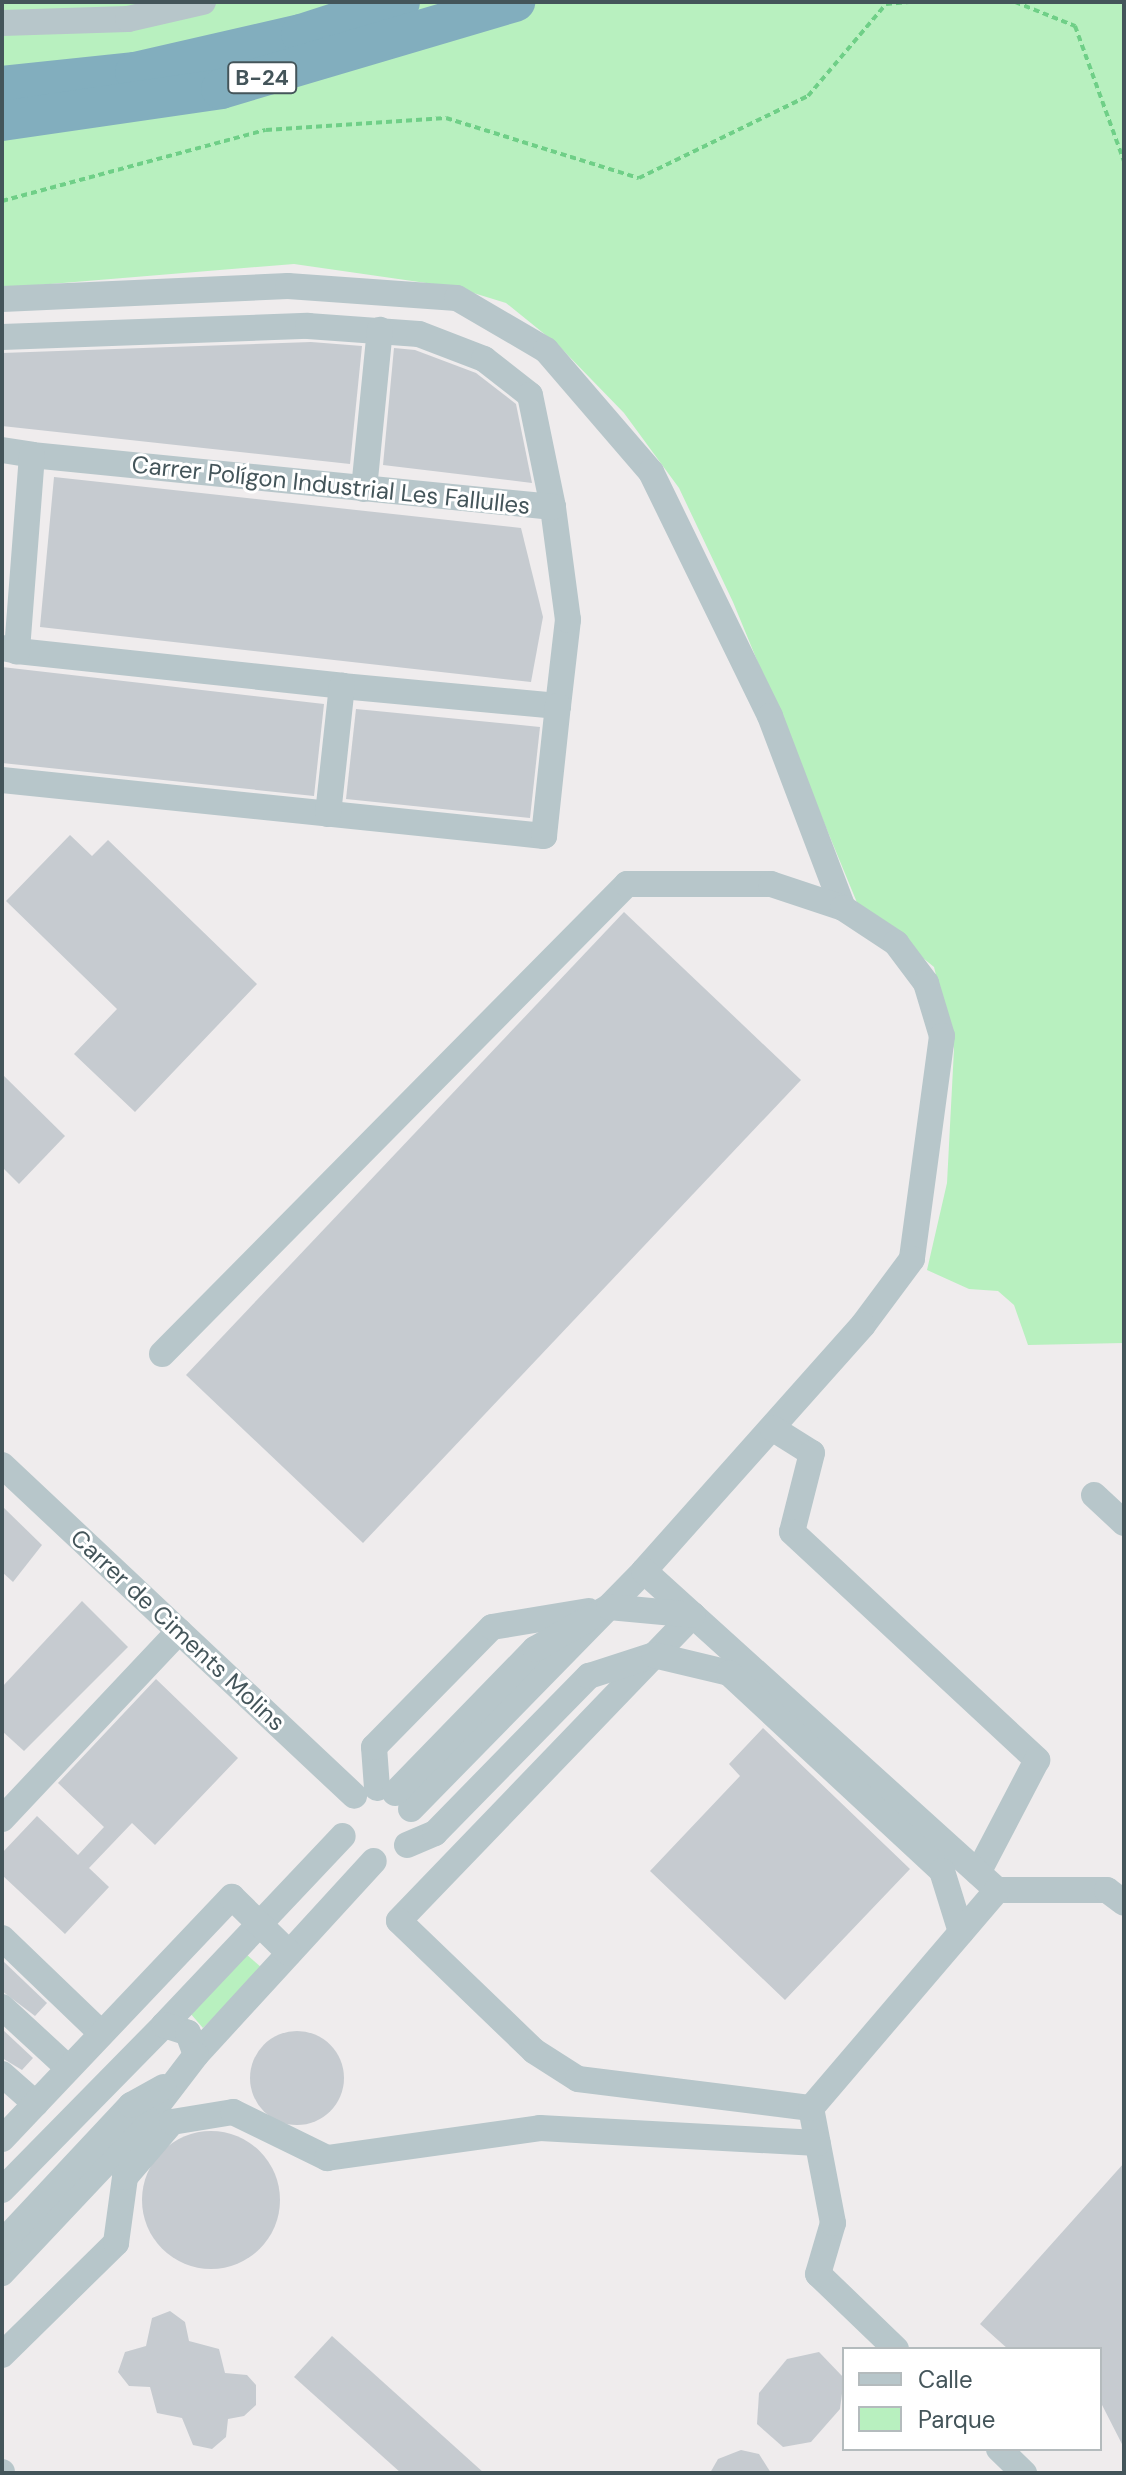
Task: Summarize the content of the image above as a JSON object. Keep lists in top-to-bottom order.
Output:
{
  "streets": {
    "highway": ["B-24"],
    "street": ["Carrer Polígon Industrial Les Fallulles", "Carrer de Ciments Molins"]
  },
  "legend": ["Calle", "Parque"]
}
